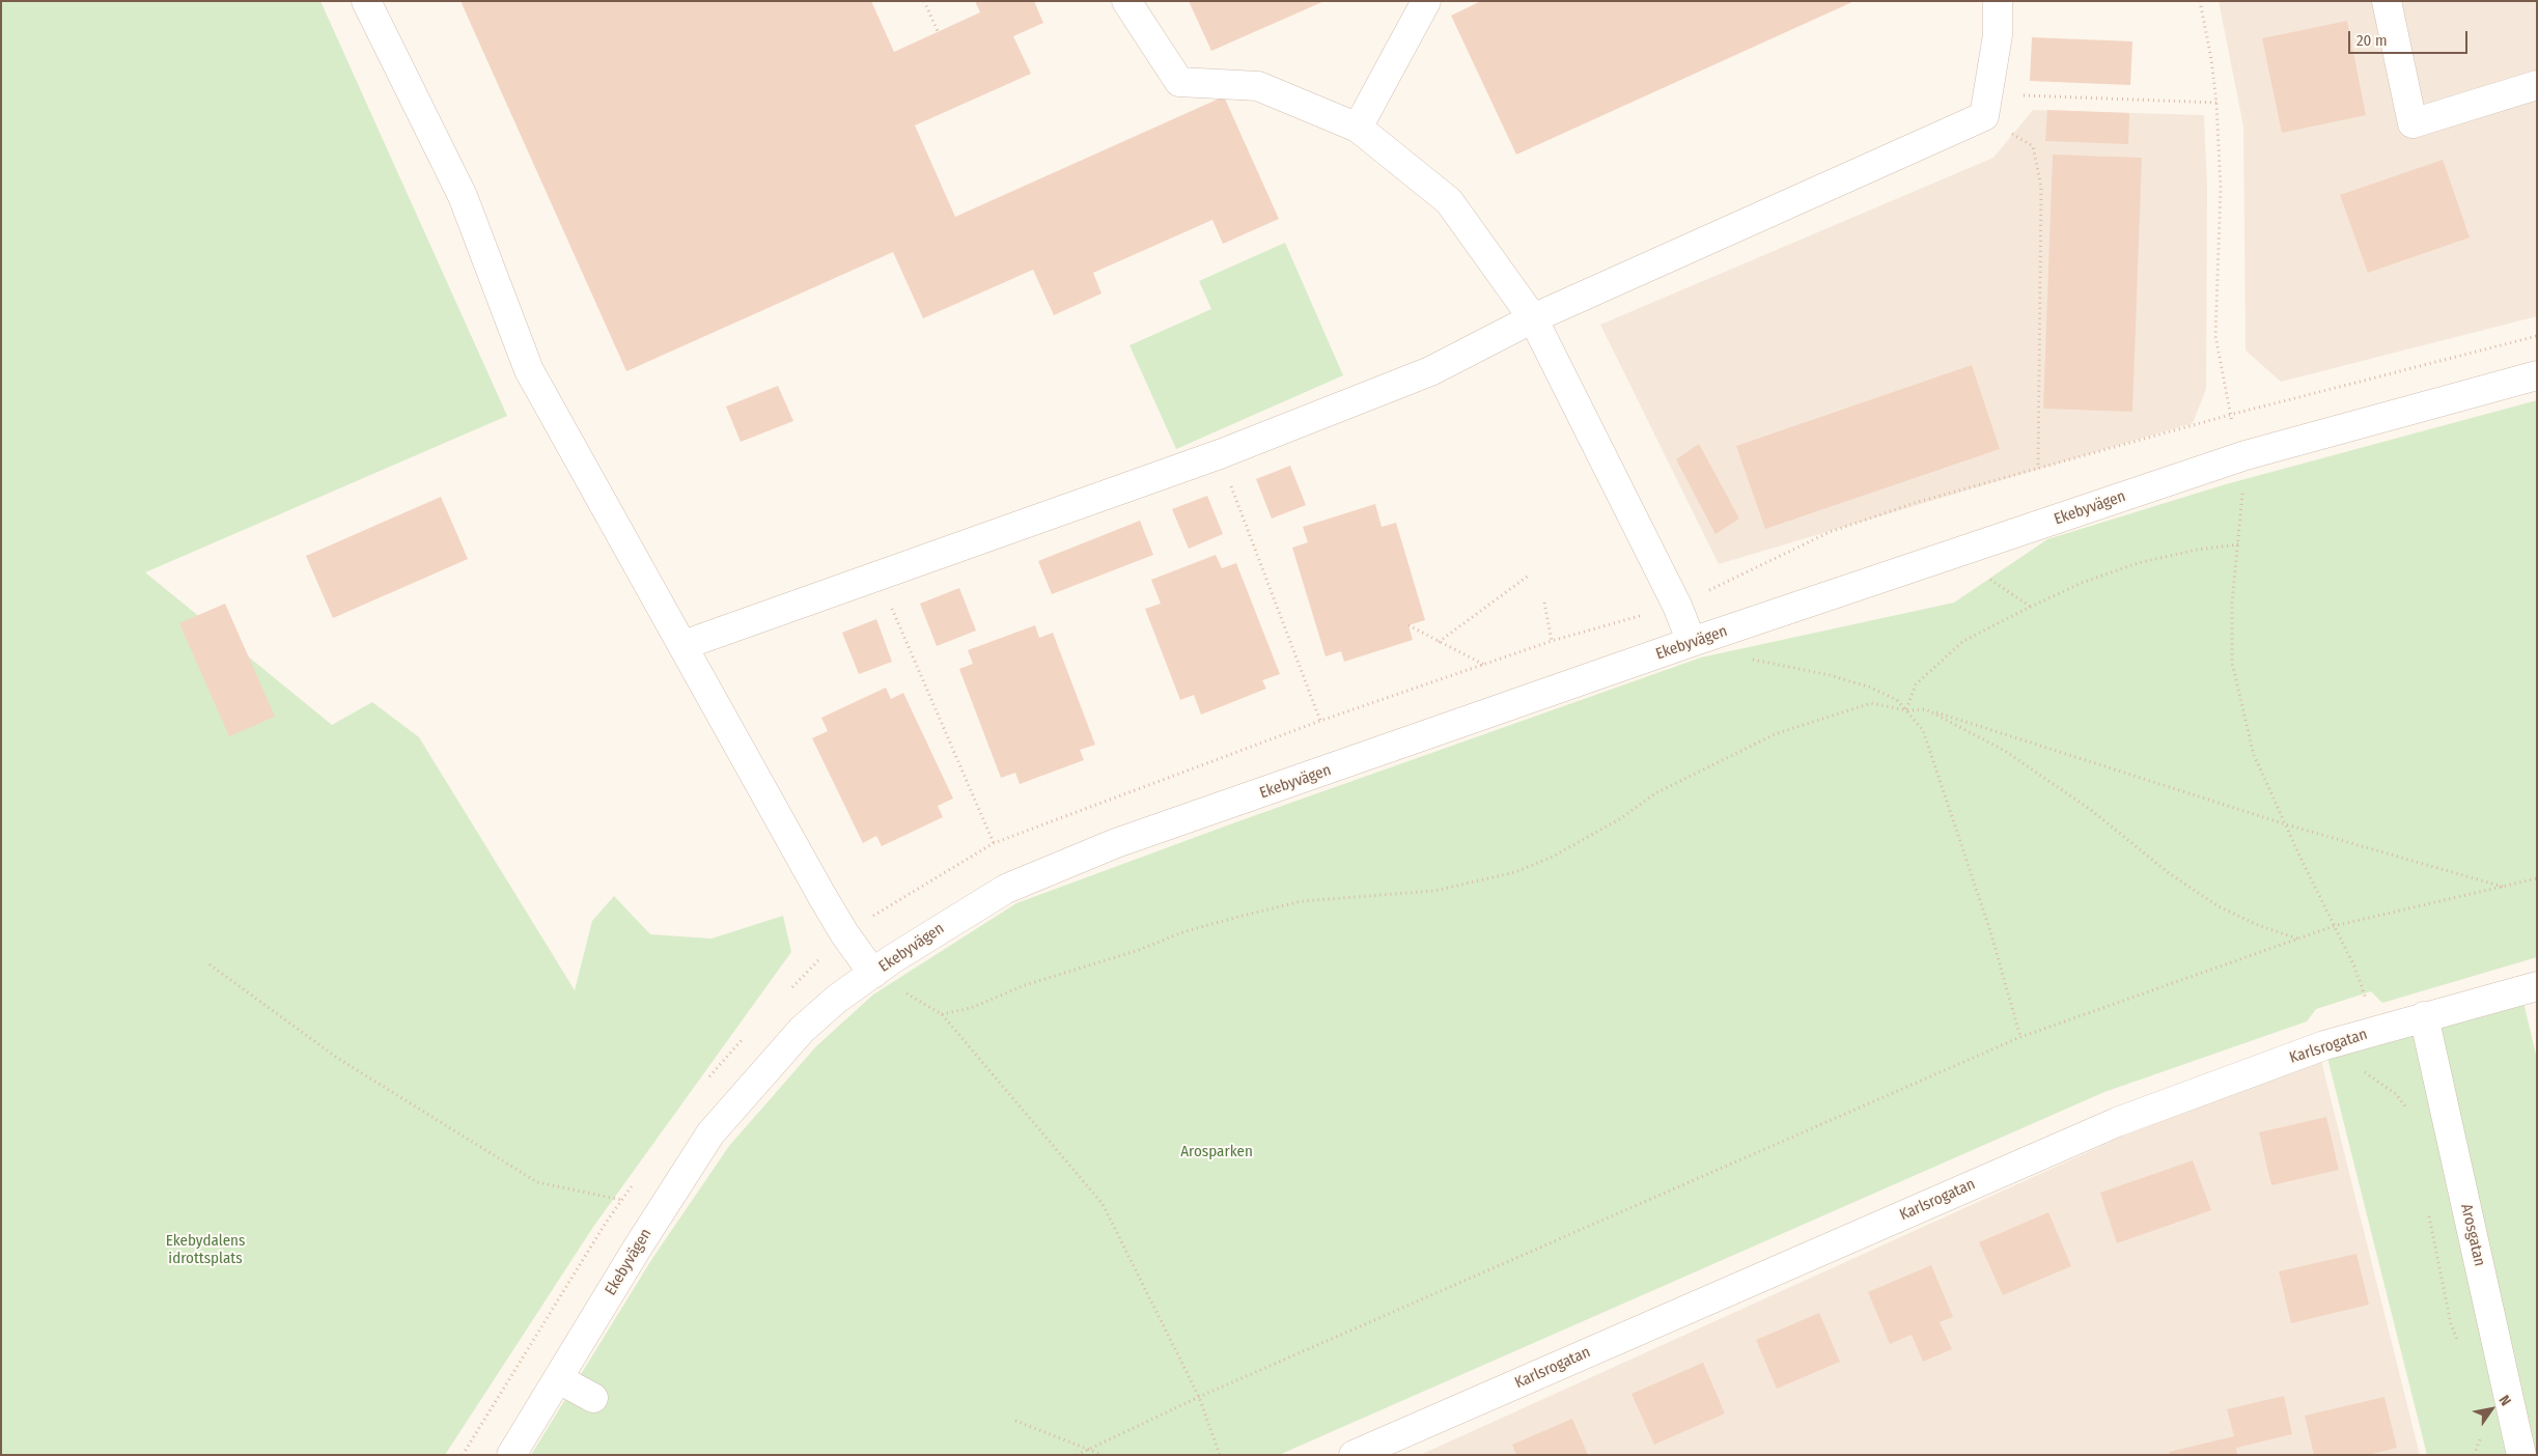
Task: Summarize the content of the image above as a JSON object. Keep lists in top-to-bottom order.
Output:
{
  "streets": {
    "street": ["Ekebyvägen", "Karlsrogatan", "Arosgatan"]
  },
  "crossings": [
    ["Karlsrogatan", "Arosgatan"]
  ],
  "parks": ["Arosparken", "Ekebydalens idrottsplats"],
  "scale_bar": "20 m",
  "north": "top right"
}
